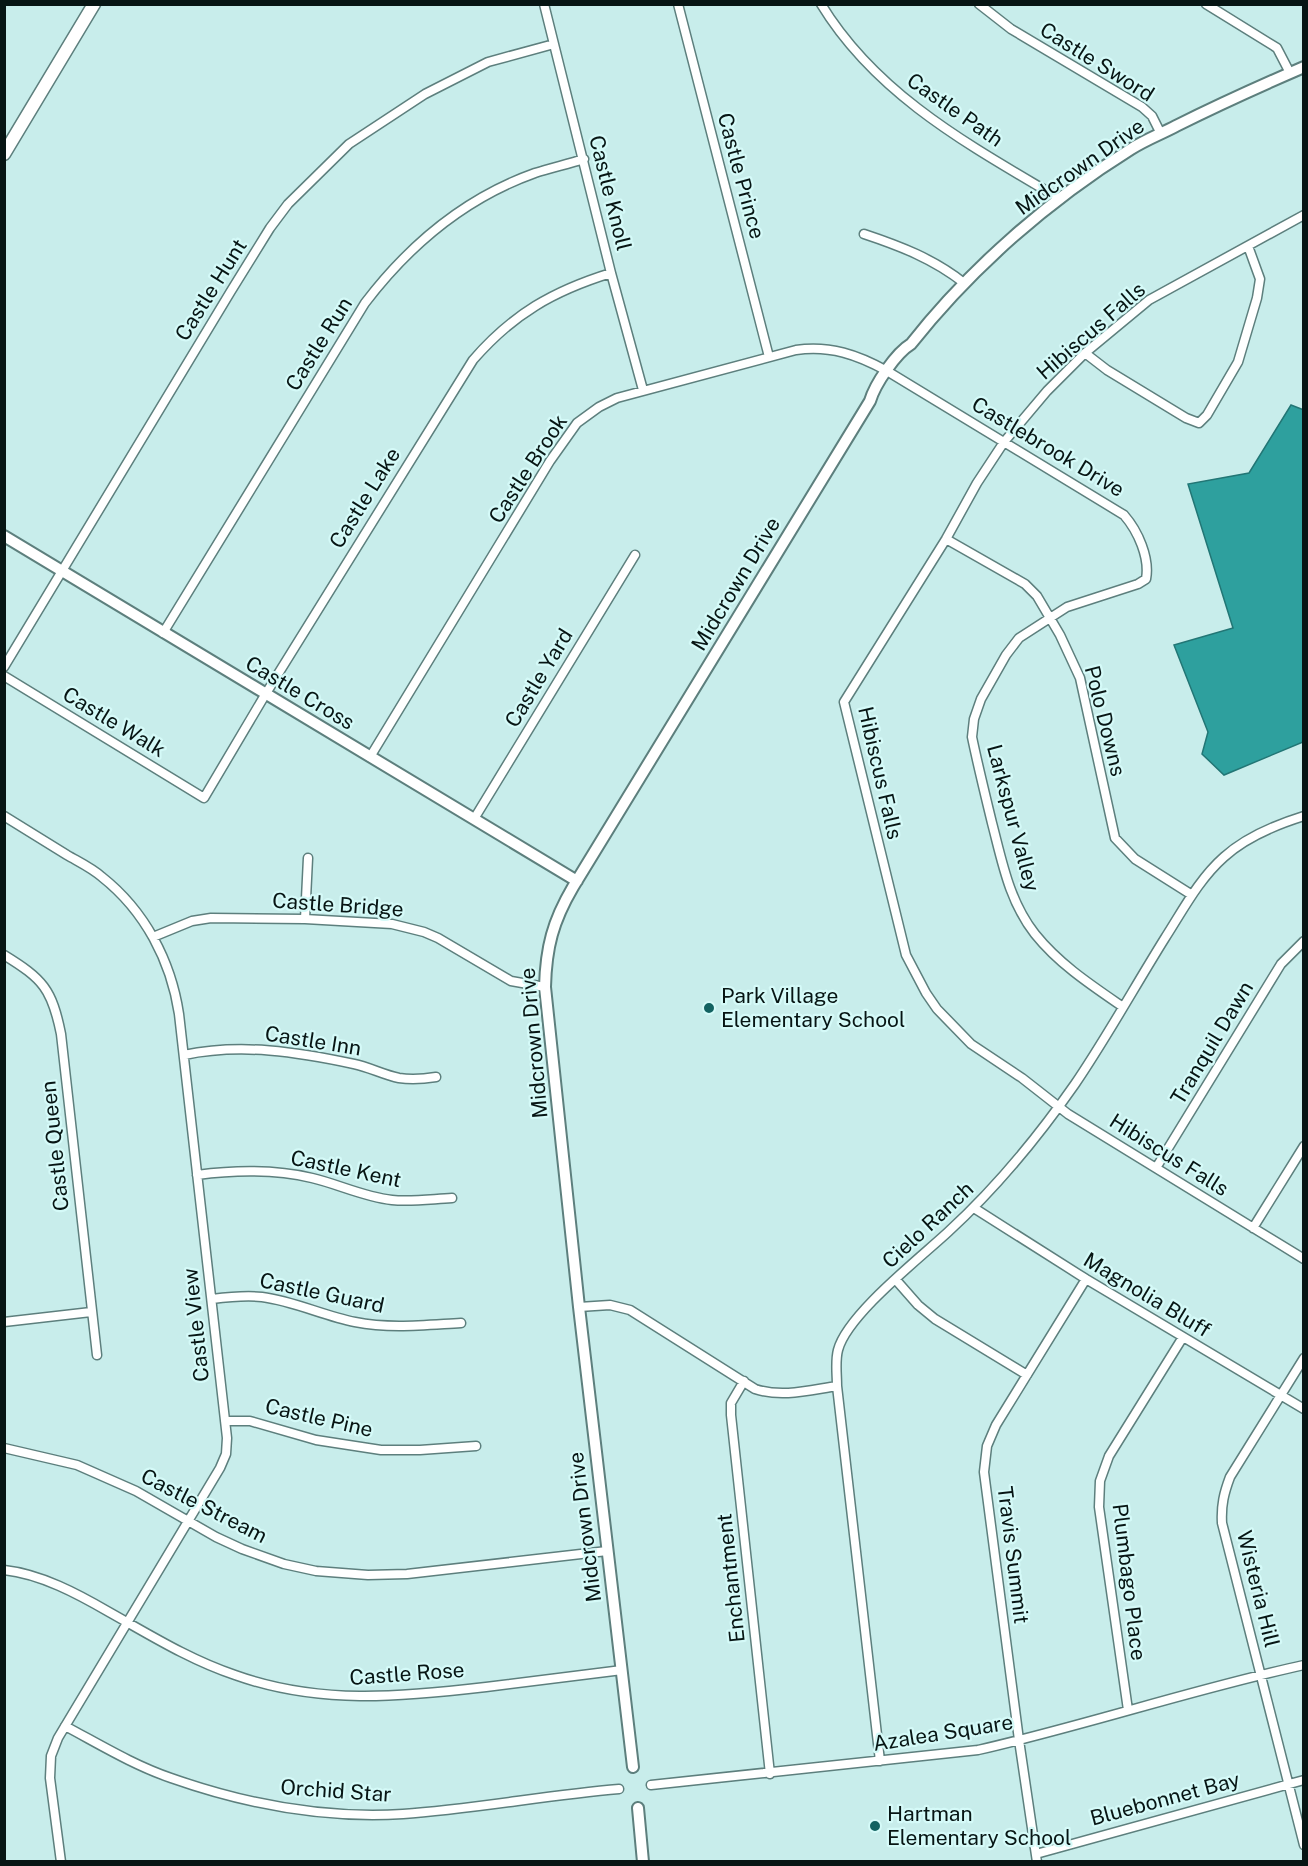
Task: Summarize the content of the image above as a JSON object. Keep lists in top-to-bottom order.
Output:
{
  "streets": {
    "street": [
      "Castle Sword",
      "Castle Path",
      "Midcrown Drive",
      "Castle Prince",
      "Castle Knoll",
      "Castle Hunt",
      "Hibiscus Falls",
      "Castle Run",
      "Castlebrook Drive",
      "Castle Brook",
      "Castle Lake",
      "Castle Yard",
      "Castle Cross",
      "Polo Downs",
      "Castle Walk",
      "Larkspur Valley",
      "Castle Bridge",
      "Castle Inn",
      "Tranquil Dawn",
      "Castle Queen",
      "Castle Kent",
      "Cielo Ranch",
      "Castle Guard",
      "Magnolia Bluff",
      "Castle View",
      "Castle Pine",
      "Castle Stream",
      "Travis Summit",
      "Enchantment",
      "Plumbago Place",
      "Wisteria Hill",
      "Castle Rose",
      "Azalea Square",
      "Orchid Star",
      "Bluebonnet Bay"
    ]
  },
  "crossings": [
    ["Castle Sword", "Midcrown Drive"],
    ["Castle Path", "Midcrown Drive"],
    ["Midcrown Drive", "Castle Brook"],
    ["Midcrown Drive", "Castle Cross"],
    ["Midcrown Drive", "Castle Bridge"],
    ["Midcrown Drive", "Castle Stream"],
    ["Midcrown Drive", "Castle Rose"],
    ["Castle Prince", "Castle Brook"],
    ["Castle Knoll", "Castle Hunt"],
    ["Castle Knoll", "Castle Run"],
    ["Castle Knoll", "Castle Brook"],
    ["Castle Knoll", "Castle Lake"],
    ["Castle Hunt", "Castle Cross"],
    ["Hibiscus Falls", "Castlebrook Drive"],
    ["Hibiscus Falls", "Polo Downs"],
    ["Hibiscus Falls", "Tranquil Dawn"],
    ["Hibiscus Falls", "Cielo Ranch"],
    ["Castle Run", "Castle Cross"],
    ["Castlebrook Drive", "Castle Brook"],
    ["Castlebrook Drive", "Larkspur Valley"],
    ["Castle Brook", "Castle Cross"],
    ["Castle Lake", "Castle Cross"],
    ["Castle Lake", "Castle Walk"],
    ["Castle Yard", "Castle Cross"],
    ["Polo Downs", "Larkspur Valley"],
    ["Polo Downs", "Cielo Ranch"],
    ["Larkspur Valley", "Cielo Ranch"],
    ["Castle Bridge", "Castle View"],
    ["Castle Inn", "Castle View"],
    ["Castle Kent", "Castle View"],
    ["Cielo Ranch", "Magnolia Bluff"],
    ["Cielo Ranch", "Azalea Square"],
    ["Castle Guard", "Castle View"],
    ["Magnolia Bluff", "Travis Summit"],
    ["Magnolia Bluff", "Plumbago Place"],
    ["Magnolia Bluff", "Wisteria Hill"],
    ["Castle View", "Castle Pine"],
    ["Castle View", "Castle Stream"],
    ["Castle View", "Castle Rose"],
    ["Castle View", "Orchid Star"],
    ["Travis Summit", "Azalea Square"],
    ["Travis Summit", "Bluebonnet Bay"],
    ["Enchantment", "Azalea Square"],
    ["Plumbago Place", "Azalea Square"],
    ["Wisteria Hill", "Azalea Square"],
    ["Wisteria Hill", "Bluebonnet Bay"]
  ],
  "places": ["Park Village Elementary School", "Hartman Elementary School"]
}
